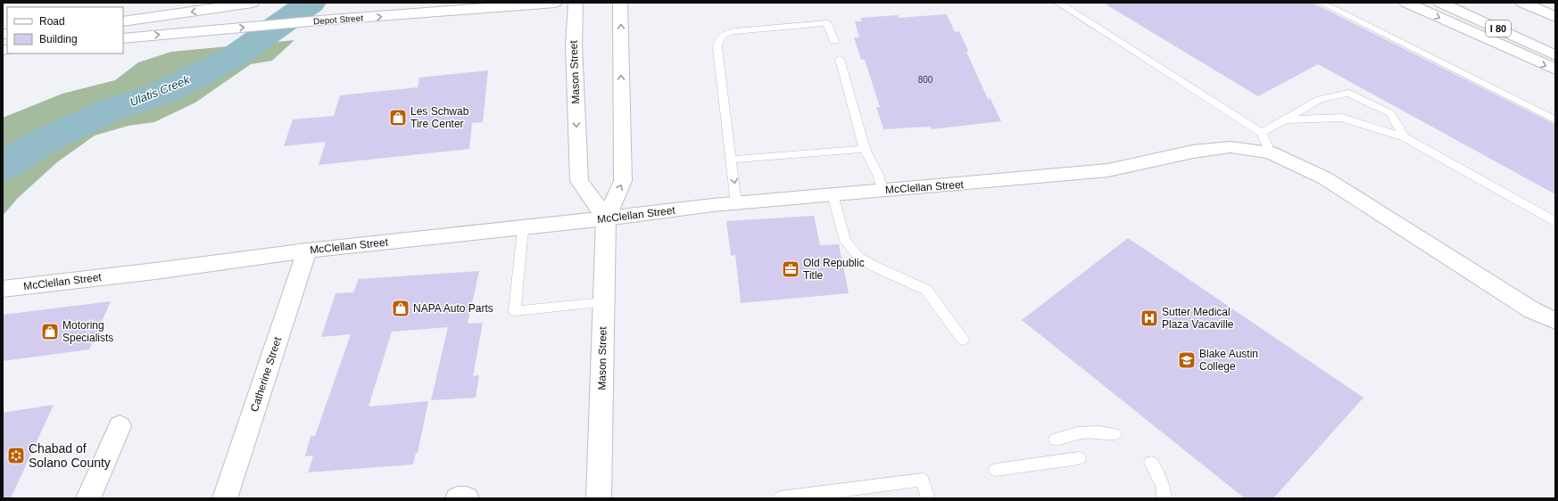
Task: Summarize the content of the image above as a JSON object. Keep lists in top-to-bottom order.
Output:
{
  "streets": {
    "main road": [
      "Depot Street",
      "I 80",
      "Mason Street",
      "McClellan Street",
      "Catherine Street"
    ]
  },
  "crossings": [
    ["Mason Street", "McClellan Street"],
    ["McClellan Street", "Catherine Street"]
  ],
  "water": ["Ulatis Creek"],
  "places": {
    "shop": ["Les Schwab Tire Center", "NAPA Auto Parts", "Motoring Specialists"],
    "office": ["Old Republic Title"],
    "hospital": ["Sutter Medical Plaza Vacaville"],
    "school or university": ["Blake Austin College"],
    "synagogue": ["Chabad of Solano County"]
  },
  "house_numbers": ["800"],
  "legend": ["Road", "Building"]
}
